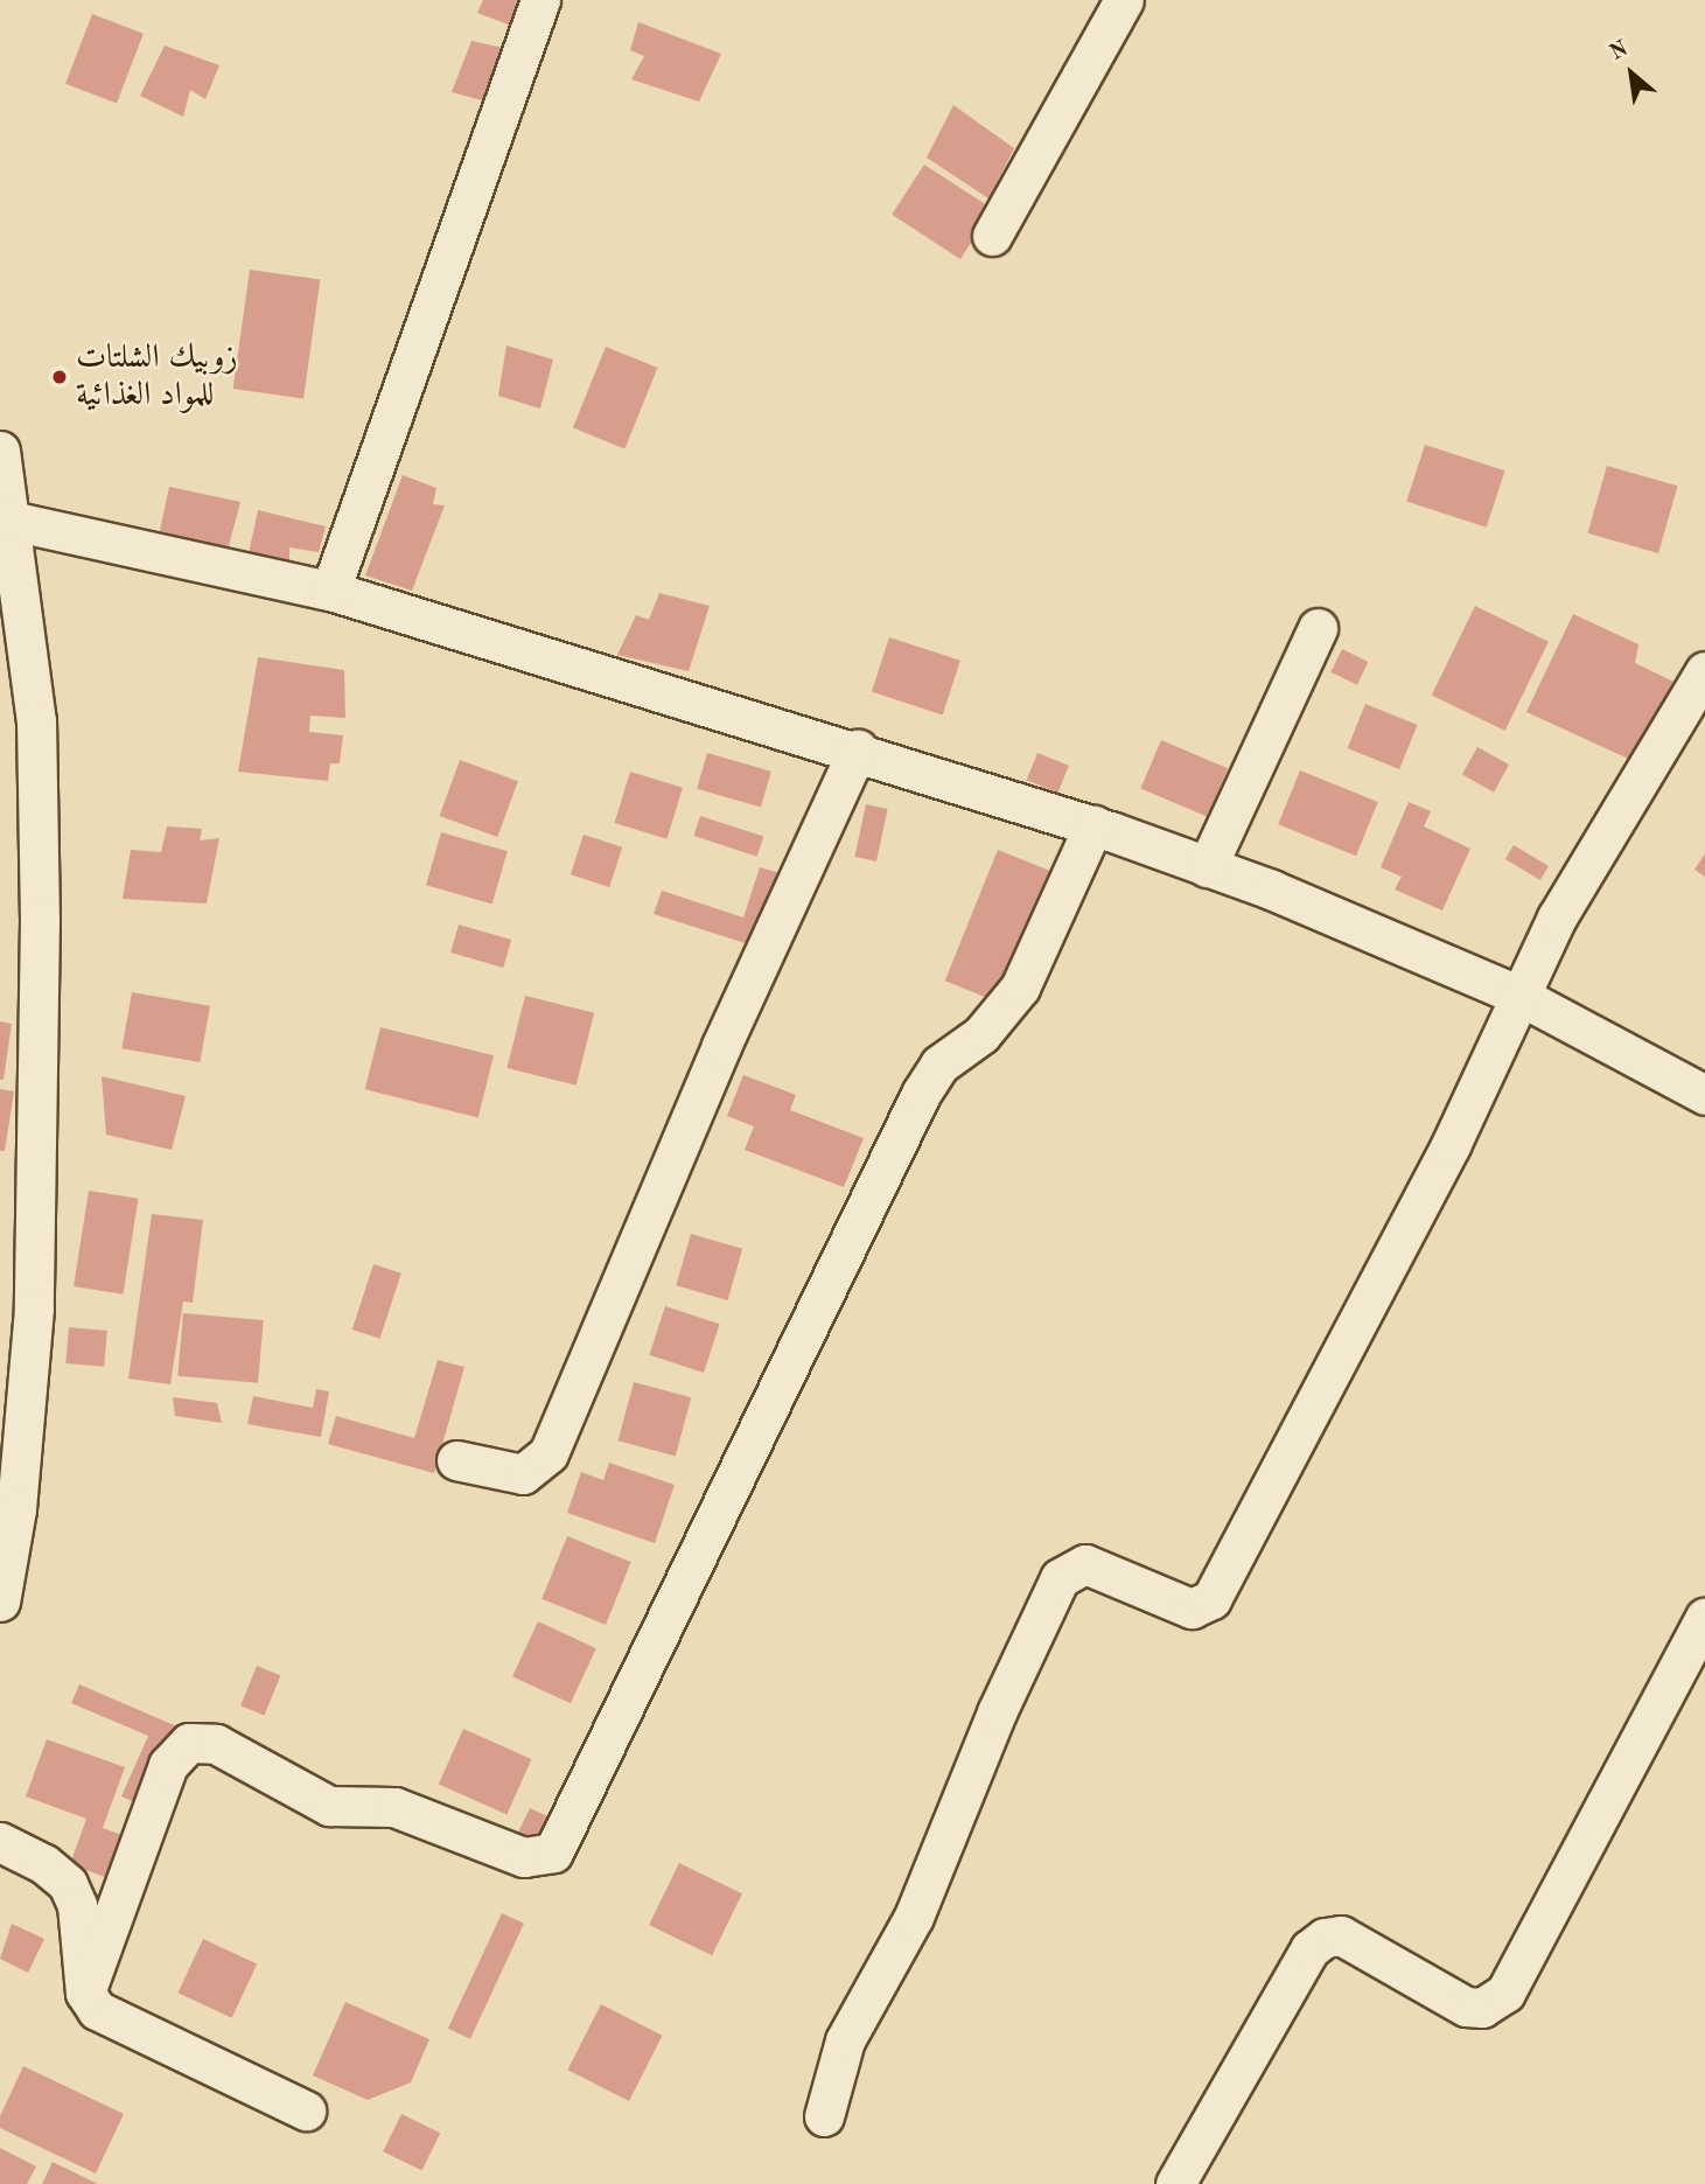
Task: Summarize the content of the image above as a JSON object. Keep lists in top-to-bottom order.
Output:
{
  "places": ["زوبيك الشلتات للمواد الغذائية"],
  "north": "top left"
}
